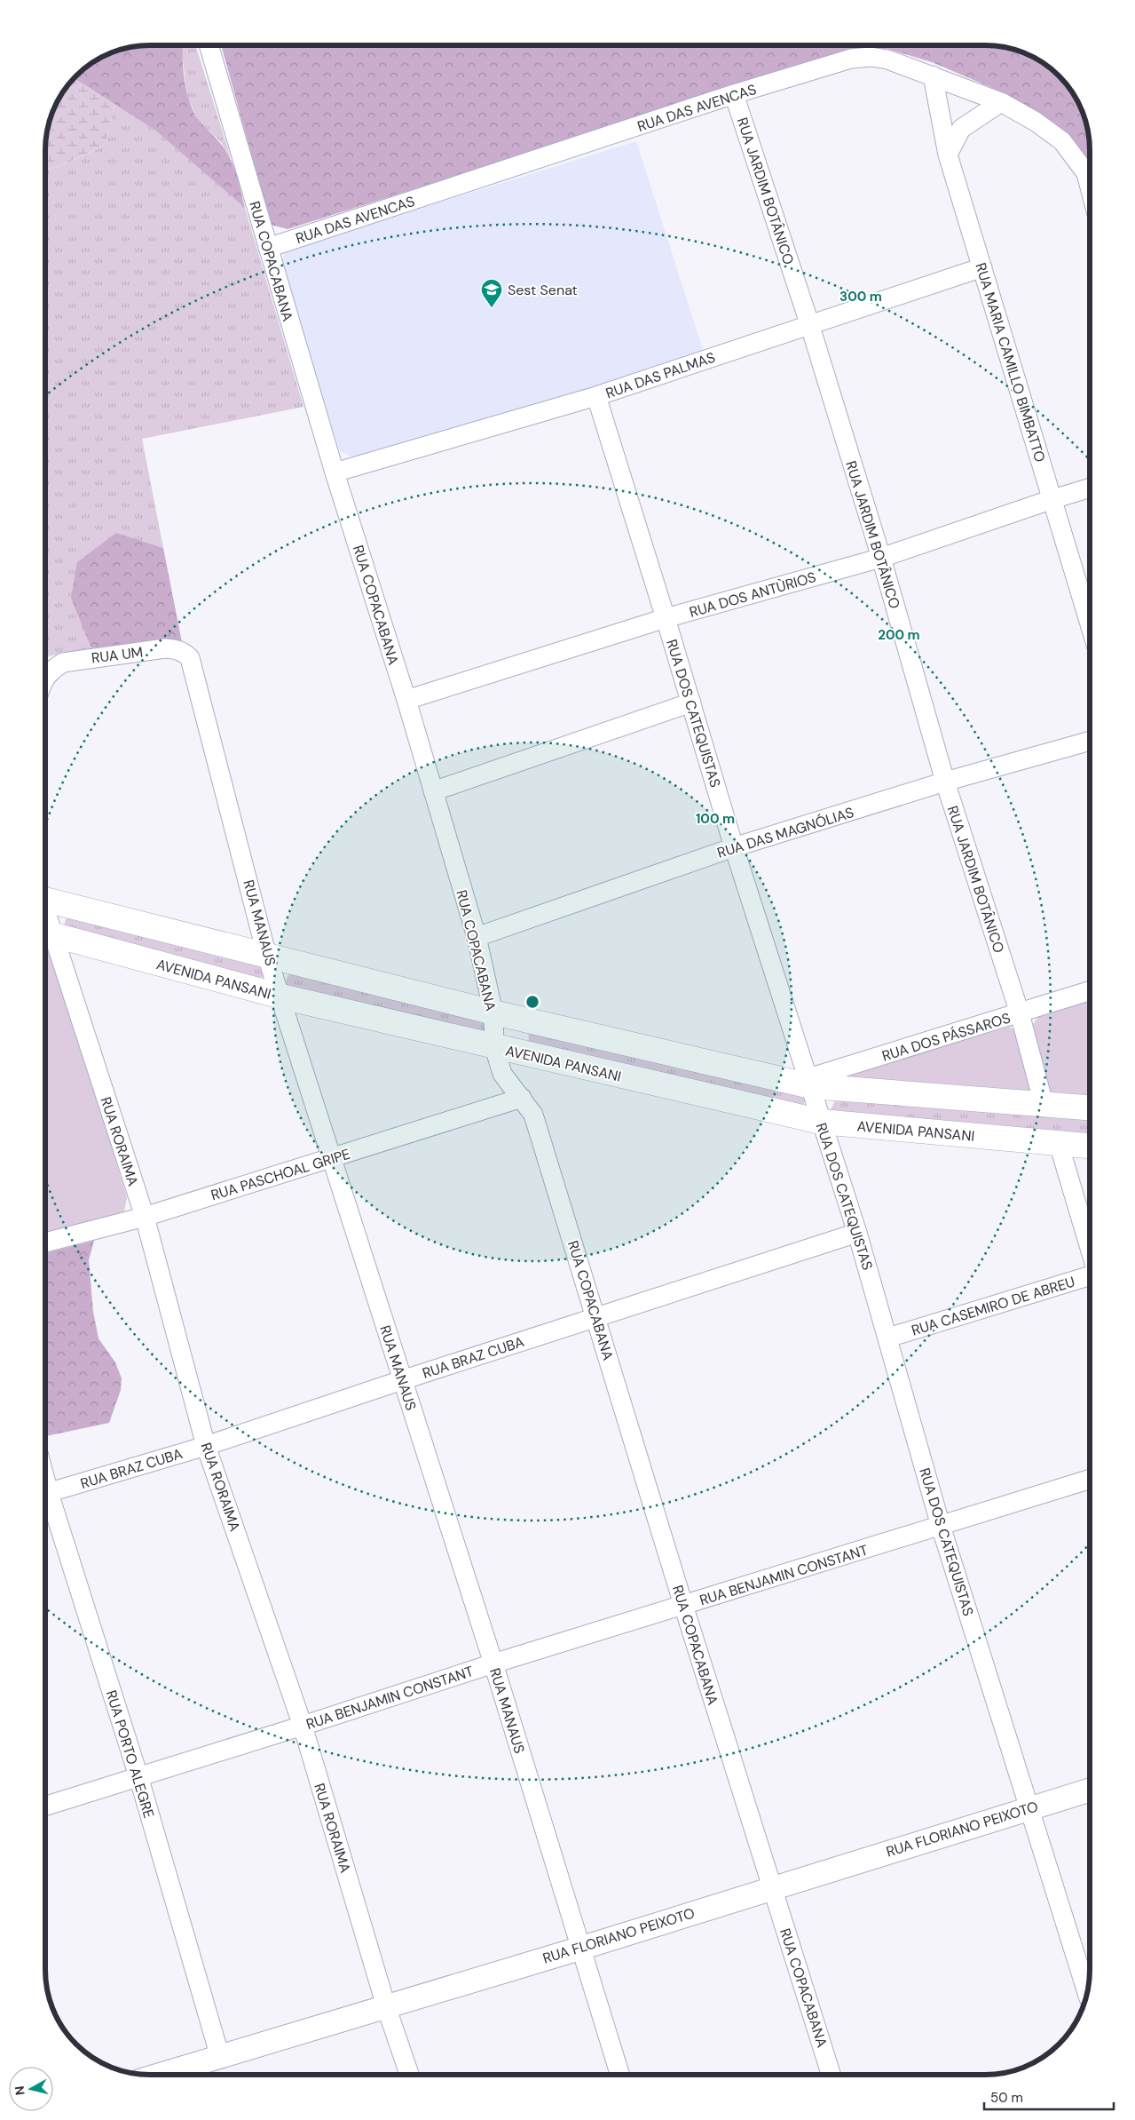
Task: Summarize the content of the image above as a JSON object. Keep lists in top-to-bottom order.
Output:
{
  "streets": {
    "main road": ["AVENIDA PANSANI"],
    "street": [
      "RUA DAS AVENCAS",
      "RUA JARDIM BOTÂNICO",
      "RUA COPACABANA",
      "RUA MARIA CAMILLO BIMBATTO",
      "RUA DAS PALMAS",
      "RUA DOS ANTÙRIOS",
      "RUA UM",
      "RUA DOS CATEQUISTAS",
      "RUA DAS MAGNÓLIAS",
      "RUA MANAUS",
      "RUA DOS PÁSSAROS",
      "RUA RORAIMA",
      "RUA PASCHOAL GRIPE",
      "RUA CASEMIRO DE ABREU",
      "RUA BRAZ CUBA",
      "RUA BENJAMIN CONSTANT",
      "RUA PORTO ALEGRE",
      "RUA FLORIANO PEIXOTO"
    ]
  },
  "crossings": [
    ["RUA DAS AVENCAS", "RUA JARDIM BOTÂNICO"],
    ["RUA DAS AVENCAS", "RUA COPACABANA"],
    ["RUA DAS AVENCAS", "RUA MARIA CAMILLO BIMBATTO"],
    ["RUA JARDIM BOTÂNICO", "RUA DAS PALMAS"],
    ["RUA JARDIM BOTÂNICO", "RUA DOS ANTÙRIOS"],
    ["RUA JARDIM BOTÂNICO", "RUA DAS MAGNÓLIAS"],
    ["RUA JARDIM BOTÂNICO", "RUA DOS PÁSSAROS"],
    ["RUA COPACABANA", "RUA DAS PALMAS"],
    ["RUA COPACABANA", "RUA DOS ANTÙRIOS"],
    ["RUA COPACABANA", "RUA DAS MAGNÓLIAS"],
    ["RUA COPACABANA", "AVENIDA PANSANI"],
    ["RUA COPACABANA", "RUA PASCHOAL GRIPE"],
    ["RUA COPACABANA", "RUA BRAZ CUBA"],
    ["RUA COPACABANA", "RUA BENJAMIN CONSTANT"],
    ["RUA COPACABANA", "RUA FLORIANO PEIXOTO"],
    ["RUA MARIA CAMILLO BIMBATTO", "RUA DAS PALMAS"],
    ["RUA MARIA CAMILLO BIMBATTO", "RUA DOS ANTÙRIOS"],
    ["RUA DAS PALMAS", "RUA DOS CATEQUISTAS"],
    ["RUA DOS ANTÙRIOS", "RUA DOS CATEQUISTAS"],
    ["RUA UM", "RUA MANAUS"],
    ["RUA DOS CATEQUISTAS", "RUA DAS MAGNÓLIAS"],
    ["RUA DOS CATEQUISTAS", "AVENIDA PANSANI"],
    ["RUA DOS CATEQUISTAS", "RUA DOS PÁSSAROS"],
    ["RUA DOS CATEQUISTAS", "RUA CASEMIRO DE ABREU"],
    ["RUA DOS CATEQUISTAS", "RUA BRAZ CUBA"],
    ["RUA DOS CATEQUISTAS", "RUA BENJAMIN CONSTANT"],
    ["RUA DOS CATEQUISTAS", "RUA FLORIANO PEIXOTO"],
    ["RUA MANAUS", "AVENIDA PANSANI"],
    ["RUA MANAUS", "RUA PASCHOAL GRIPE"],
    ["RUA MANAUS", "RUA BRAZ CUBA"],
    ["RUA MANAUS", "RUA BENJAMIN CONSTANT"],
    ["RUA MANAUS", "RUA FLORIANO PEIXOTO"],
    ["AVENIDA PANSANI", "RUA RORAIMA"],
    ["RUA RORAIMA", "RUA PASCHOAL GRIPE"],
    ["RUA RORAIMA", "RUA BRAZ CUBA"],
    ["RUA RORAIMA", "RUA BENJAMIN CONSTANT"],
    ["RUA RORAIMA", "RUA FLORIANO PEIXOTO"],
    ["RUA BENJAMIN CONSTANT", "RUA PORTO ALEGRE"],
    ["RUA PORTO ALEGRE", "RUA FLORIANO PEIXOTO"]
  ],
  "places": {
    "school or university": ["Sest Senat"]
  },
  "scale_bar": "50 m",
  "north": "left",
  "rings": ["300 m", "200 m", "100 m"]
}
